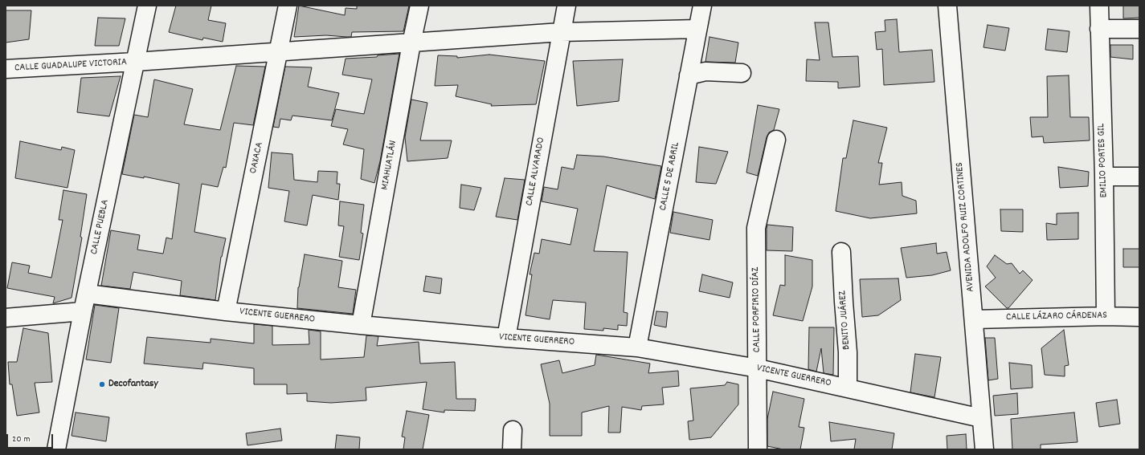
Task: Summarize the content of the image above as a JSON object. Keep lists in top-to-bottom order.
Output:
{
  "streets": {
    "street": [
      "CALLE GUADALUPE VICTORIA",
      "OAXACA",
      "EMILIO PORTES GIL",
      "MIAHUATLÁN",
      "CALLE ALVARADO",
      "CALLE 5 DE ABRIL",
      "CALLE PUEBLA",
      "AVENIDA ADOLFO RUIZ CORTINES",
      "CALLE PORFIRIO DÍAZ",
      "VICENTE GUERRERO",
      "CALLE LÁZARO CÁRDENAS",
      "BENITO JUÁREZ"
    ]
  },
  "crossings": [
    ["CALLE GUADALUPE VICTORIA", "OAXACA"],
    ["CALLE GUADALUPE VICTORIA", "MIAHUATLÁN"],
    ["CALLE GUADALUPE VICTORIA", "CALLE ALVARADO"],
    ["CALLE GUADALUPE VICTORIA", "CALLE 5 DE ABRIL"],
    ["CALLE GUADALUPE VICTORIA", "CALLE PUEBLA"],
    ["OAXACA", "VICENTE GUERRERO"],
    ["EMILIO PORTES GIL", "CALLE LÁZARO CÁRDENAS"],
    ["MIAHUATLÁN", "VICENTE GUERRERO"],
    ["CALLE ALVARADO", "VICENTE GUERRERO"],
    ["CALLE 5 DE ABRIL", "VICENTE GUERRERO"],
    ["CALLE PUEBLA", "VICENTE GUERRERO"],
    ["AVENIDA ADOLFO RUIZ CORTINES", "VICENTE GUERRERO"],
    ["AVENIDA ADOLFO RUIZ CORTINES", "CALLE LÁZARO CÁRDENAS"],
    ["CALLE PORFIRIO DÍAZ", "VICENTE GUERRERO"],
    ["VICENTE GUERRERO", "BENITO JUÁREZ"]
  ],
  "places": ["Decofantasy"],
  "scale_bar": "20 m"
}
